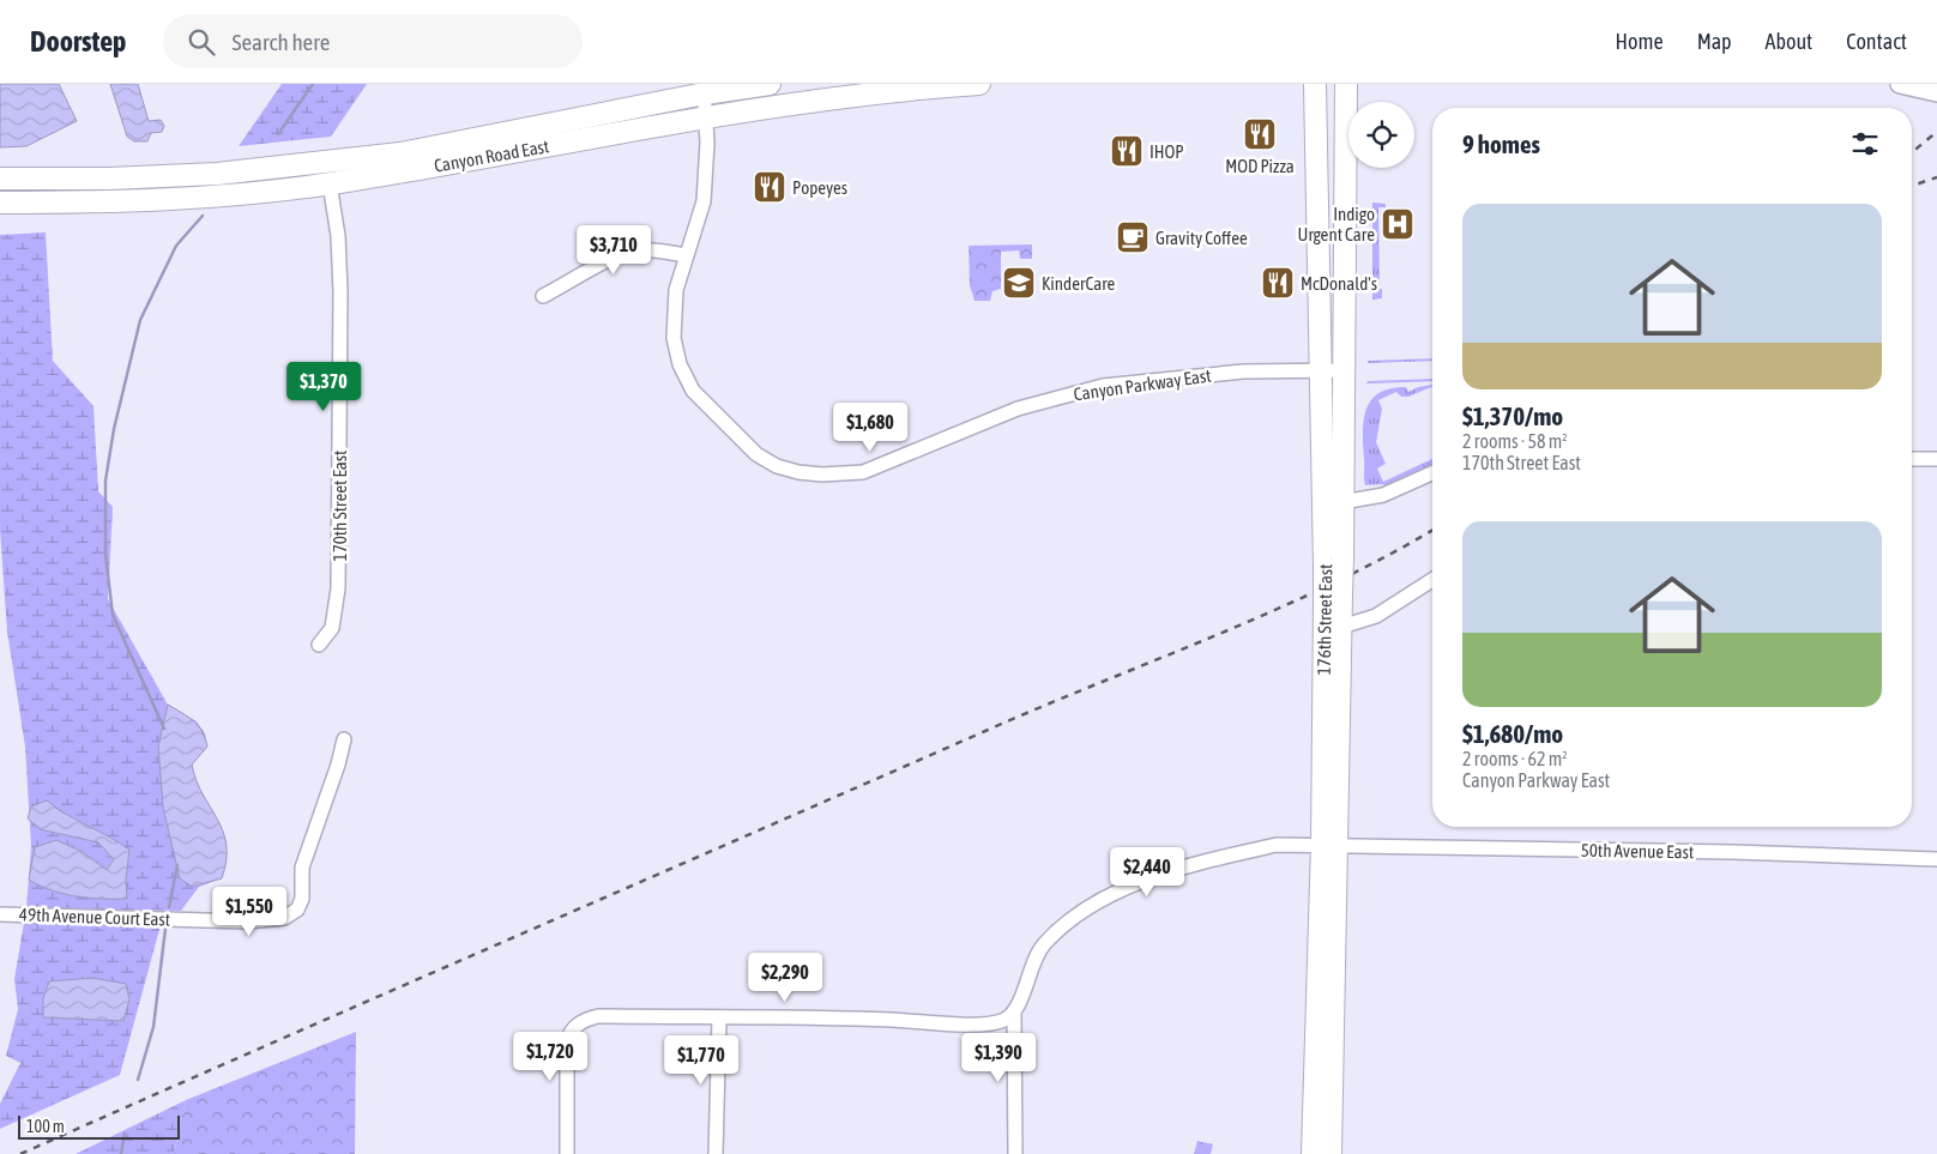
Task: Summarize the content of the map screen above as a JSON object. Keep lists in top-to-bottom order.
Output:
{
  "streets": {
    "main road": ["Canyon Road East", "176th Street East"],
    "street": [
      "Canyon Parkway East",
      "170th Street East",
      "50th Avenue East",
      "49th Avenue Court East"
    ]
  },
  "crossings": [
    ["Canyon Road East", "Canyon Parkway East"],
    ["Canyon Road East", "170th Street East"],
    ["Canyon Parkway East", "176th Street East"],
    ["176th Street East", "50th Avenue East"]
  ],
  "places": {
    "restaurant": [
      "MOD Pizza",
      "IHOP",
      "Popeyes",
      "McDonald's"
    ],
    "hospital": ["Indigo Urgent Care"],
    "cafe": ["Gravity Coffee"],
    "school or university": ["KinderCare"]
  },
  "scale_bar": "100 m",
  "page": {
    "header": "Doorstep",
    "search": "Search here",
    "nav": [
      "Home",
      "Map",
      "About",
      "Contact"
    ],
    "heading": "9 homes",
    "list": [
      {
        "name": "$1,370/mo",
        "note": "2 rooms · 58 m² · 170th Street East"
      },
      {
        "name": "$1,680/mo",
        "note": "2 rooms · 62 m² · Canyon Parkway East"
      }
    ],
    "price": [
      "$3,710",
      "$1,370",
      "$1,680",
      "$2,440",
      "$1,550",
      "$2,290",
      "$1,720",
      "$1,390",
      "$1,770"
    ],
    "scale": "100 m"
  }
}
